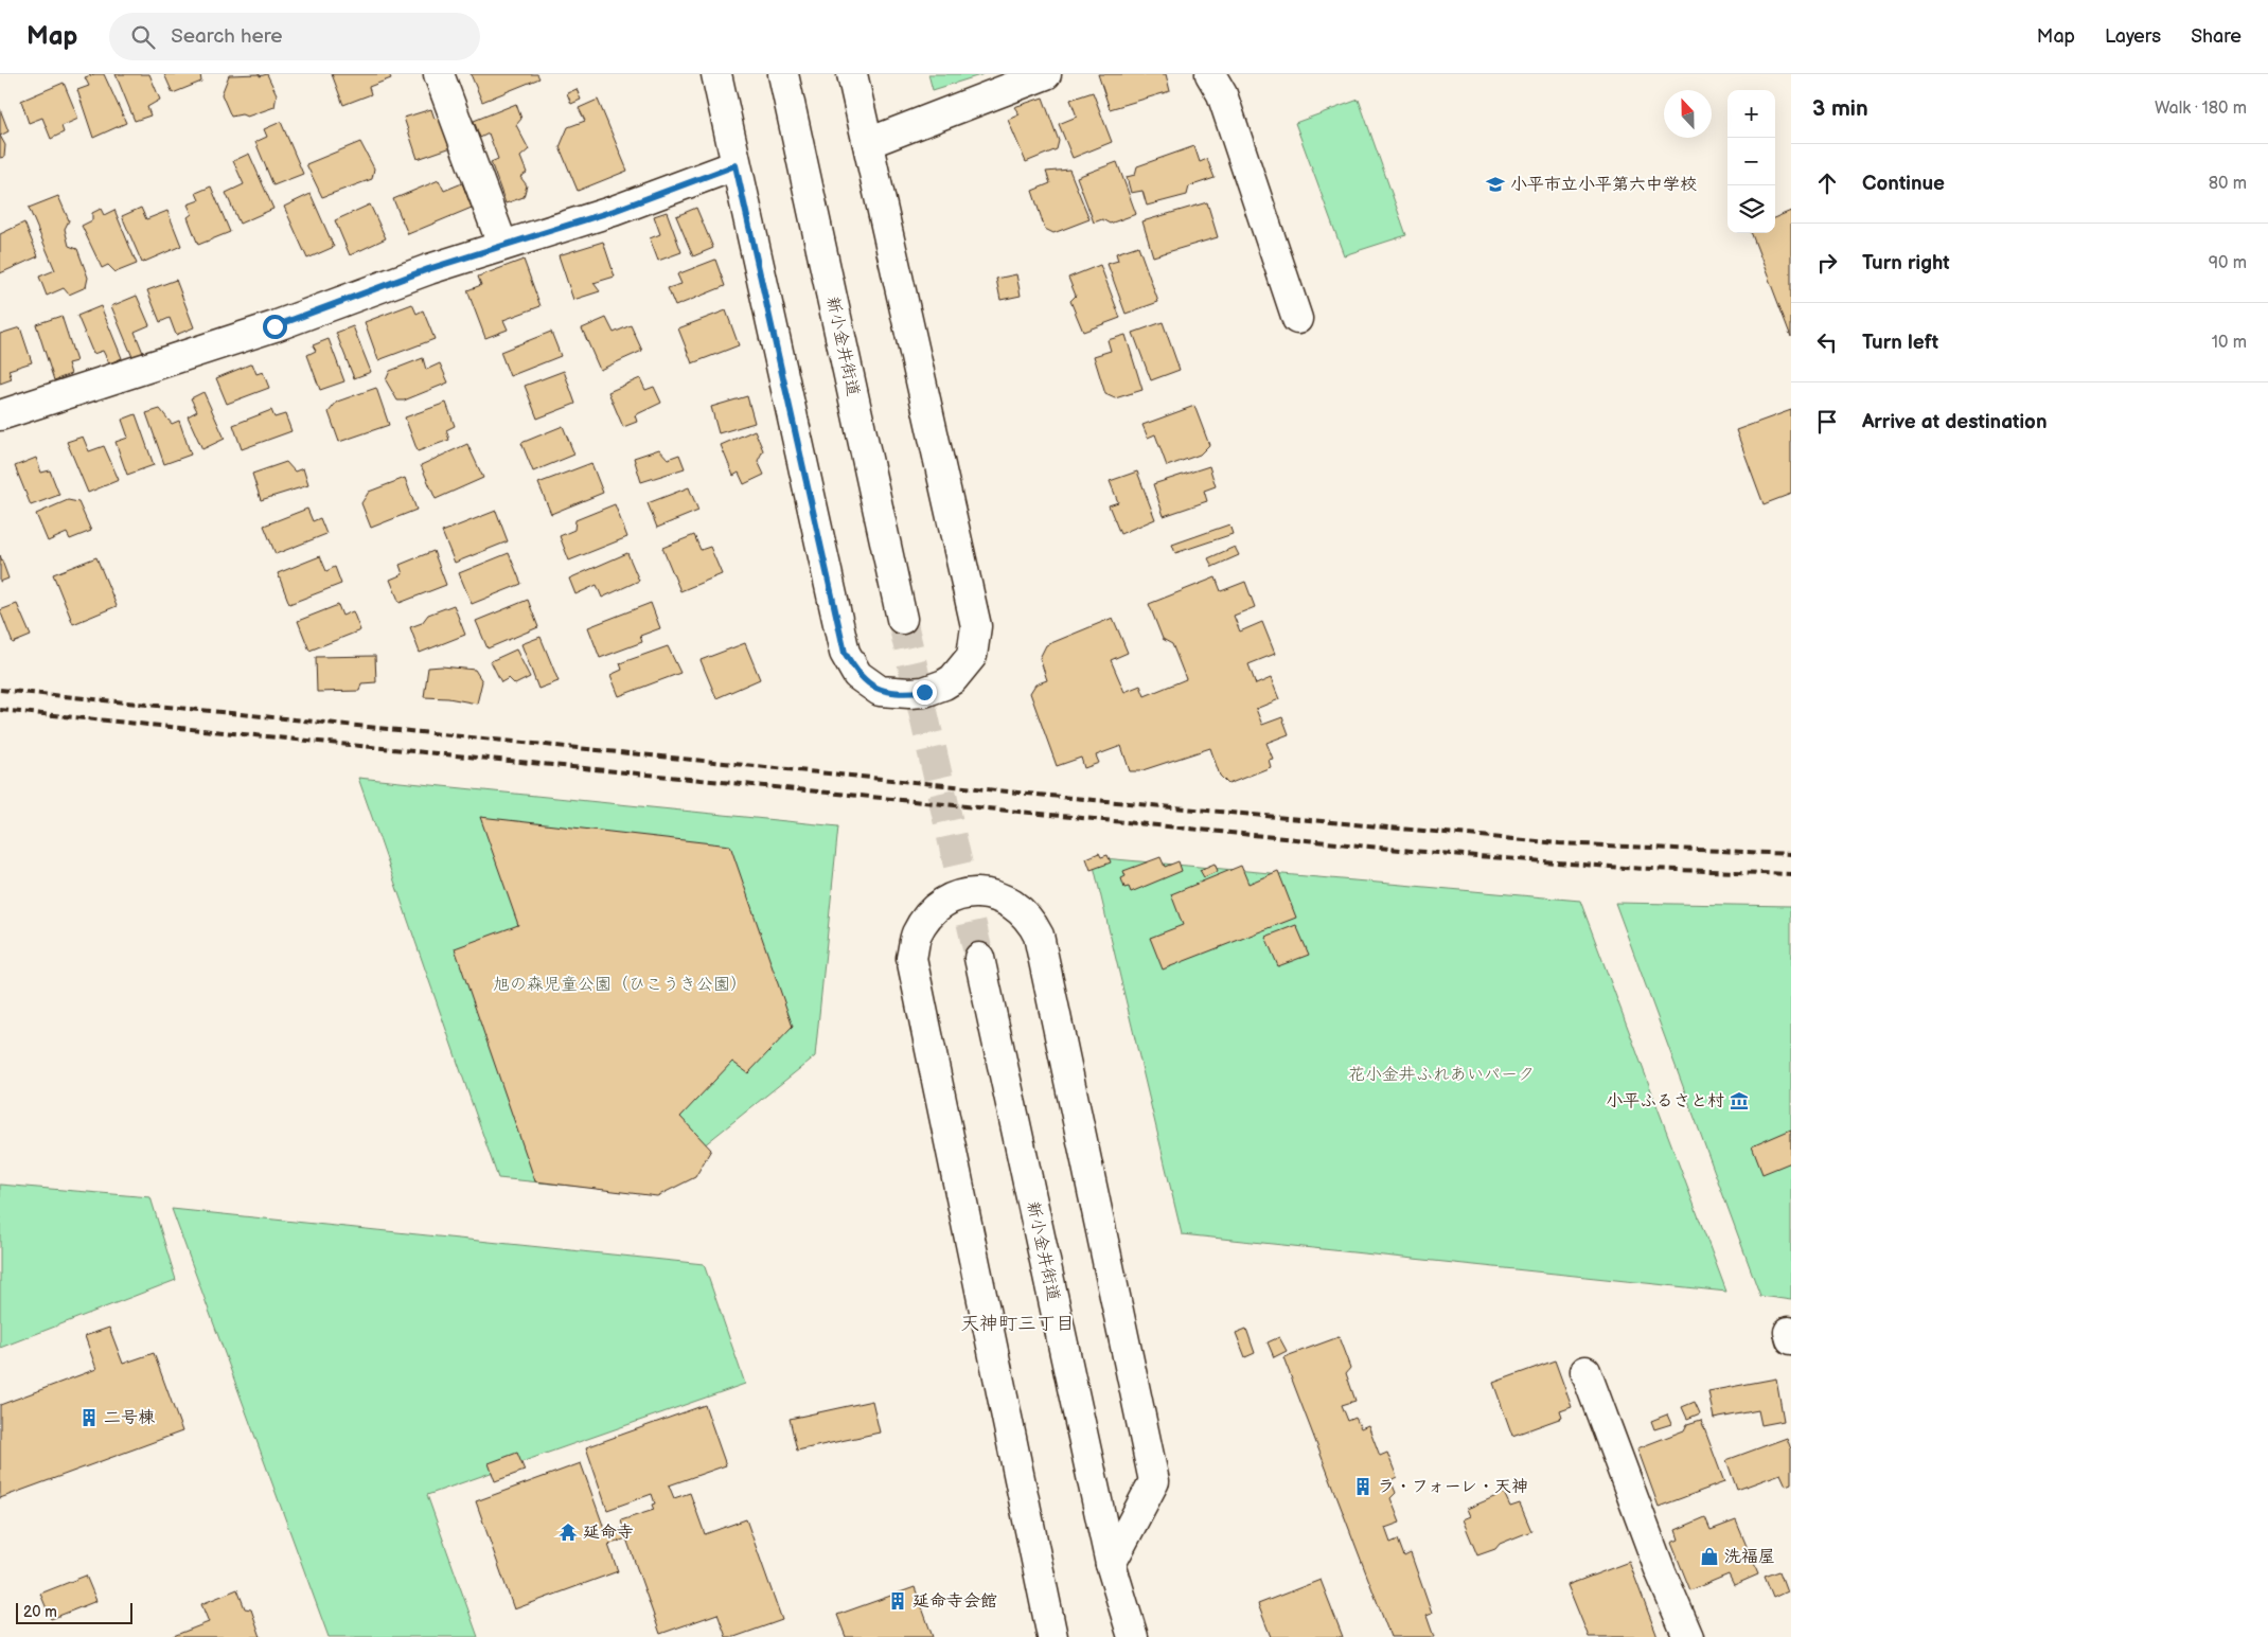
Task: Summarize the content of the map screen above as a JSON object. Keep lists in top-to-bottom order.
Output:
{
  "streets": {
    "street": ["新小金井街道"]
  },
  "districts": ["天神町三丁目"],
  "parks": ["旭の森児童公園（ひこうき公園）", "花小金井ふれあいパーク"],
  "places": {
    "school or university": ["小平市立小平第六中学校"],
    "museum": ["小平ふるさと村"],
    "building": ["二号棟", "ラ・フォーレ・天神", "延命寺会館"],
    "temple": ["延命寺"],
    "shop": ["洗福屋"]
  },
  "scale_bar": "20 m",
  "north": "top",
  "page": {
    "header": "Map",
    "search": "Search here",
    "nav": ["Map", "Layers", "Share"],
    "heading": ["3 min", "Walk · 180 m"],
    "map_buttons": ["+", "−"],
    "list": [
      ["Continue", "80 m"],
      ["Turn right", "90 m"],
      ["Turn left", "10 m"],
      "Arrive at destination"
    ],
    "scale": "20 m"
  }
}
